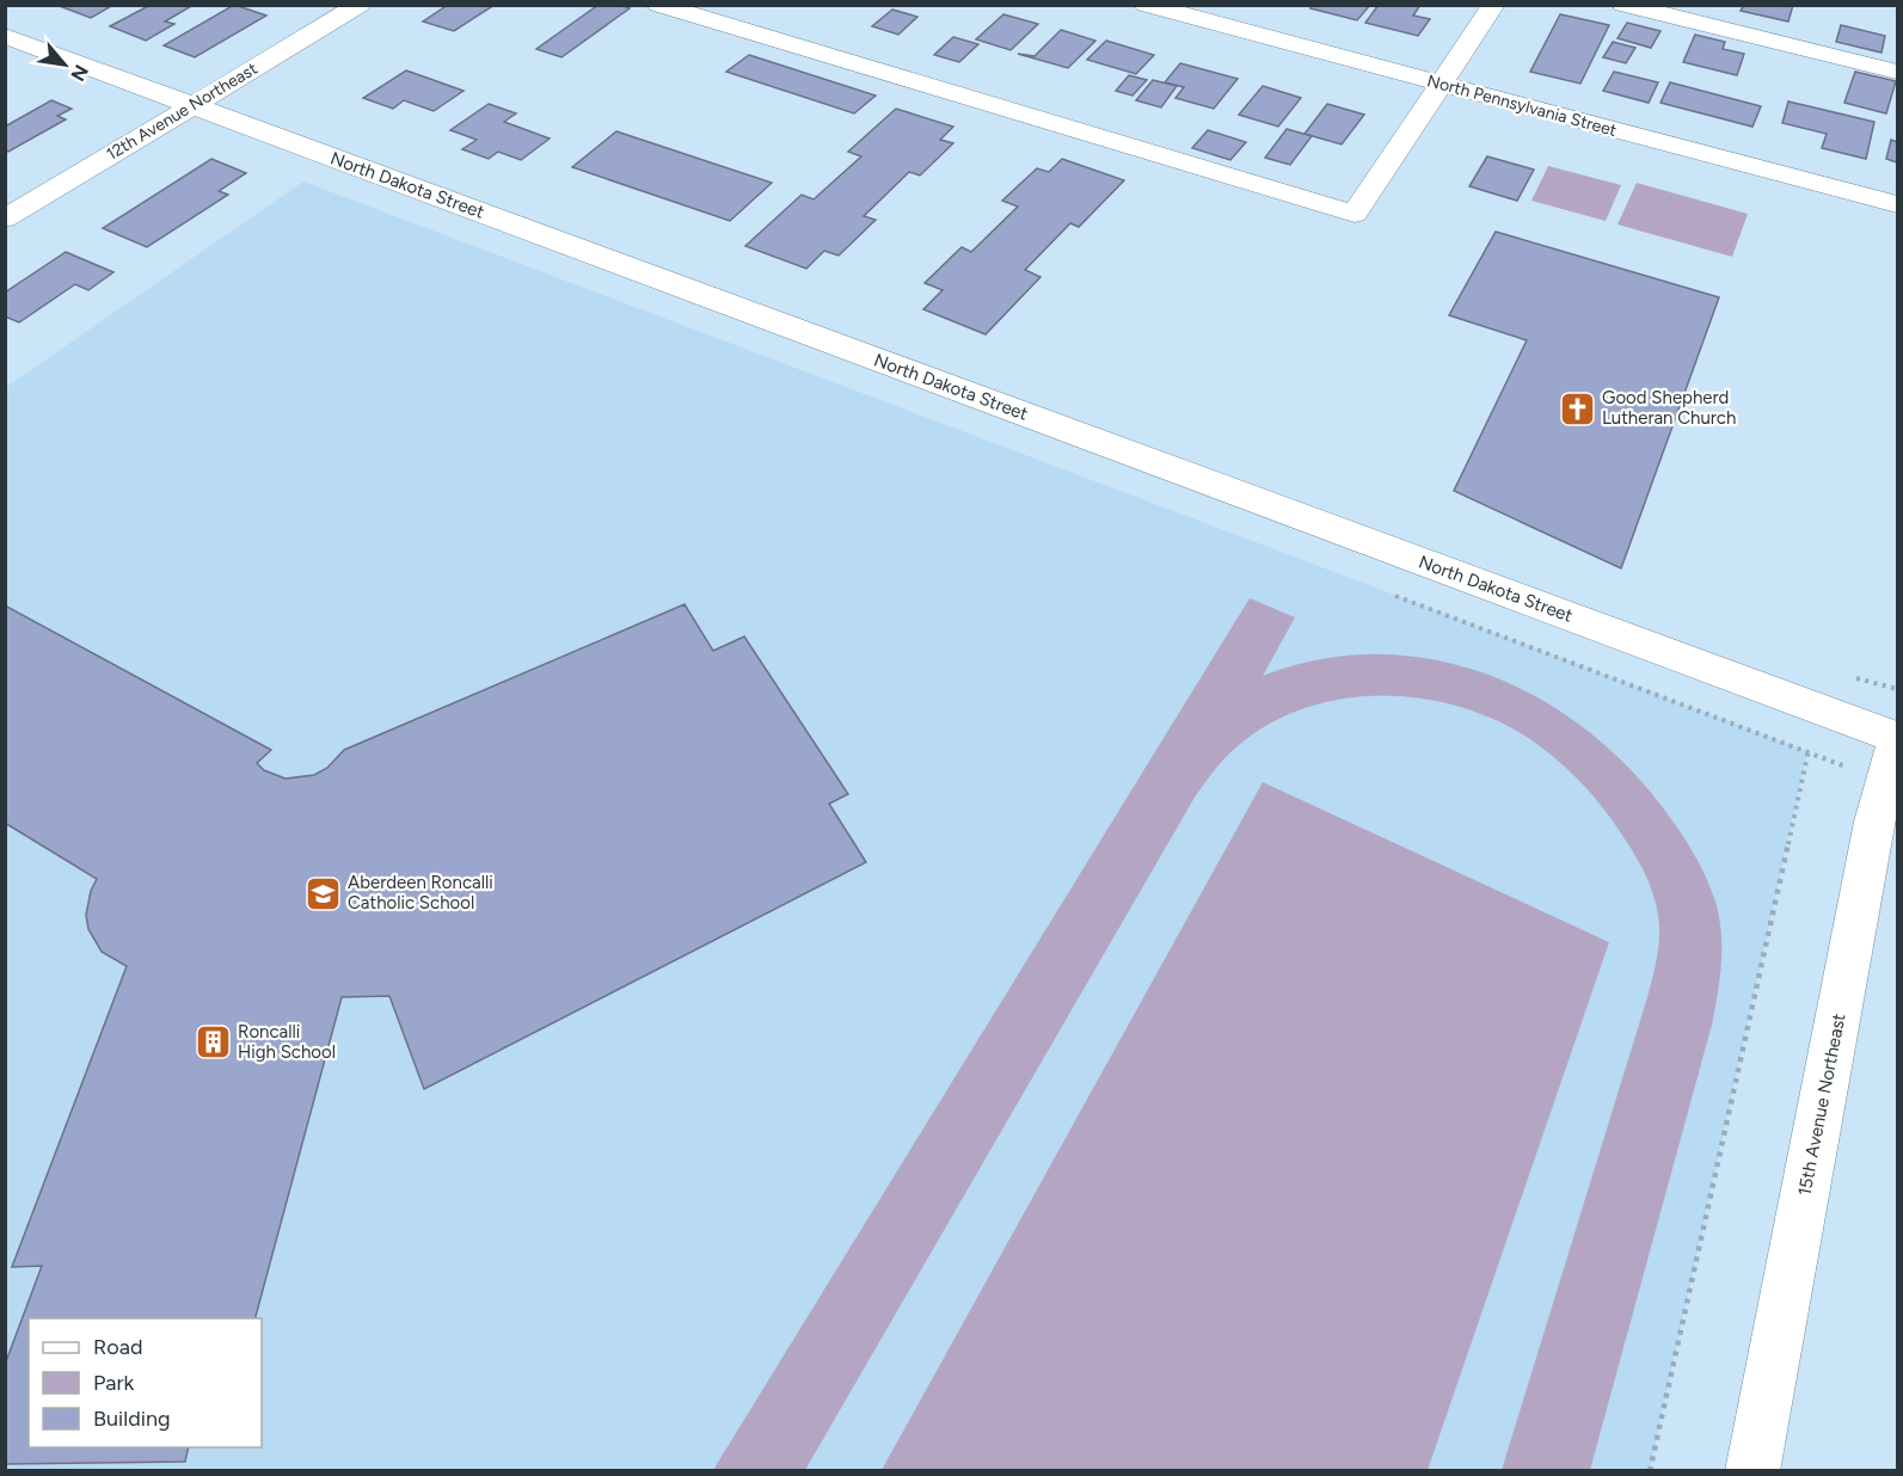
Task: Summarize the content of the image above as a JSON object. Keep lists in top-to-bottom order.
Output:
{
  "streets": {
    "street": [
      "North Pennsylvania Street",
      "12th Avenue Northeast",
      "North Dakota Street",
      "15th Avenue Northeast"
    ]
  },
  "crossings": [
    ["12th Avenue Northeast", "North Dakota Street"],
    ["North Dakota Street", "15th Avenue Northeast"]
  ],
  "places": {
    "church": ["Good Shepherd Lutheran Church"],
    "school or university": ["Aberdeen Roncalli Catholic School"],
    "building": ["Roncalli High School"]
  },
  "legend": ["Road", "Park", "Building"],
  "north": "bottom right"
}
